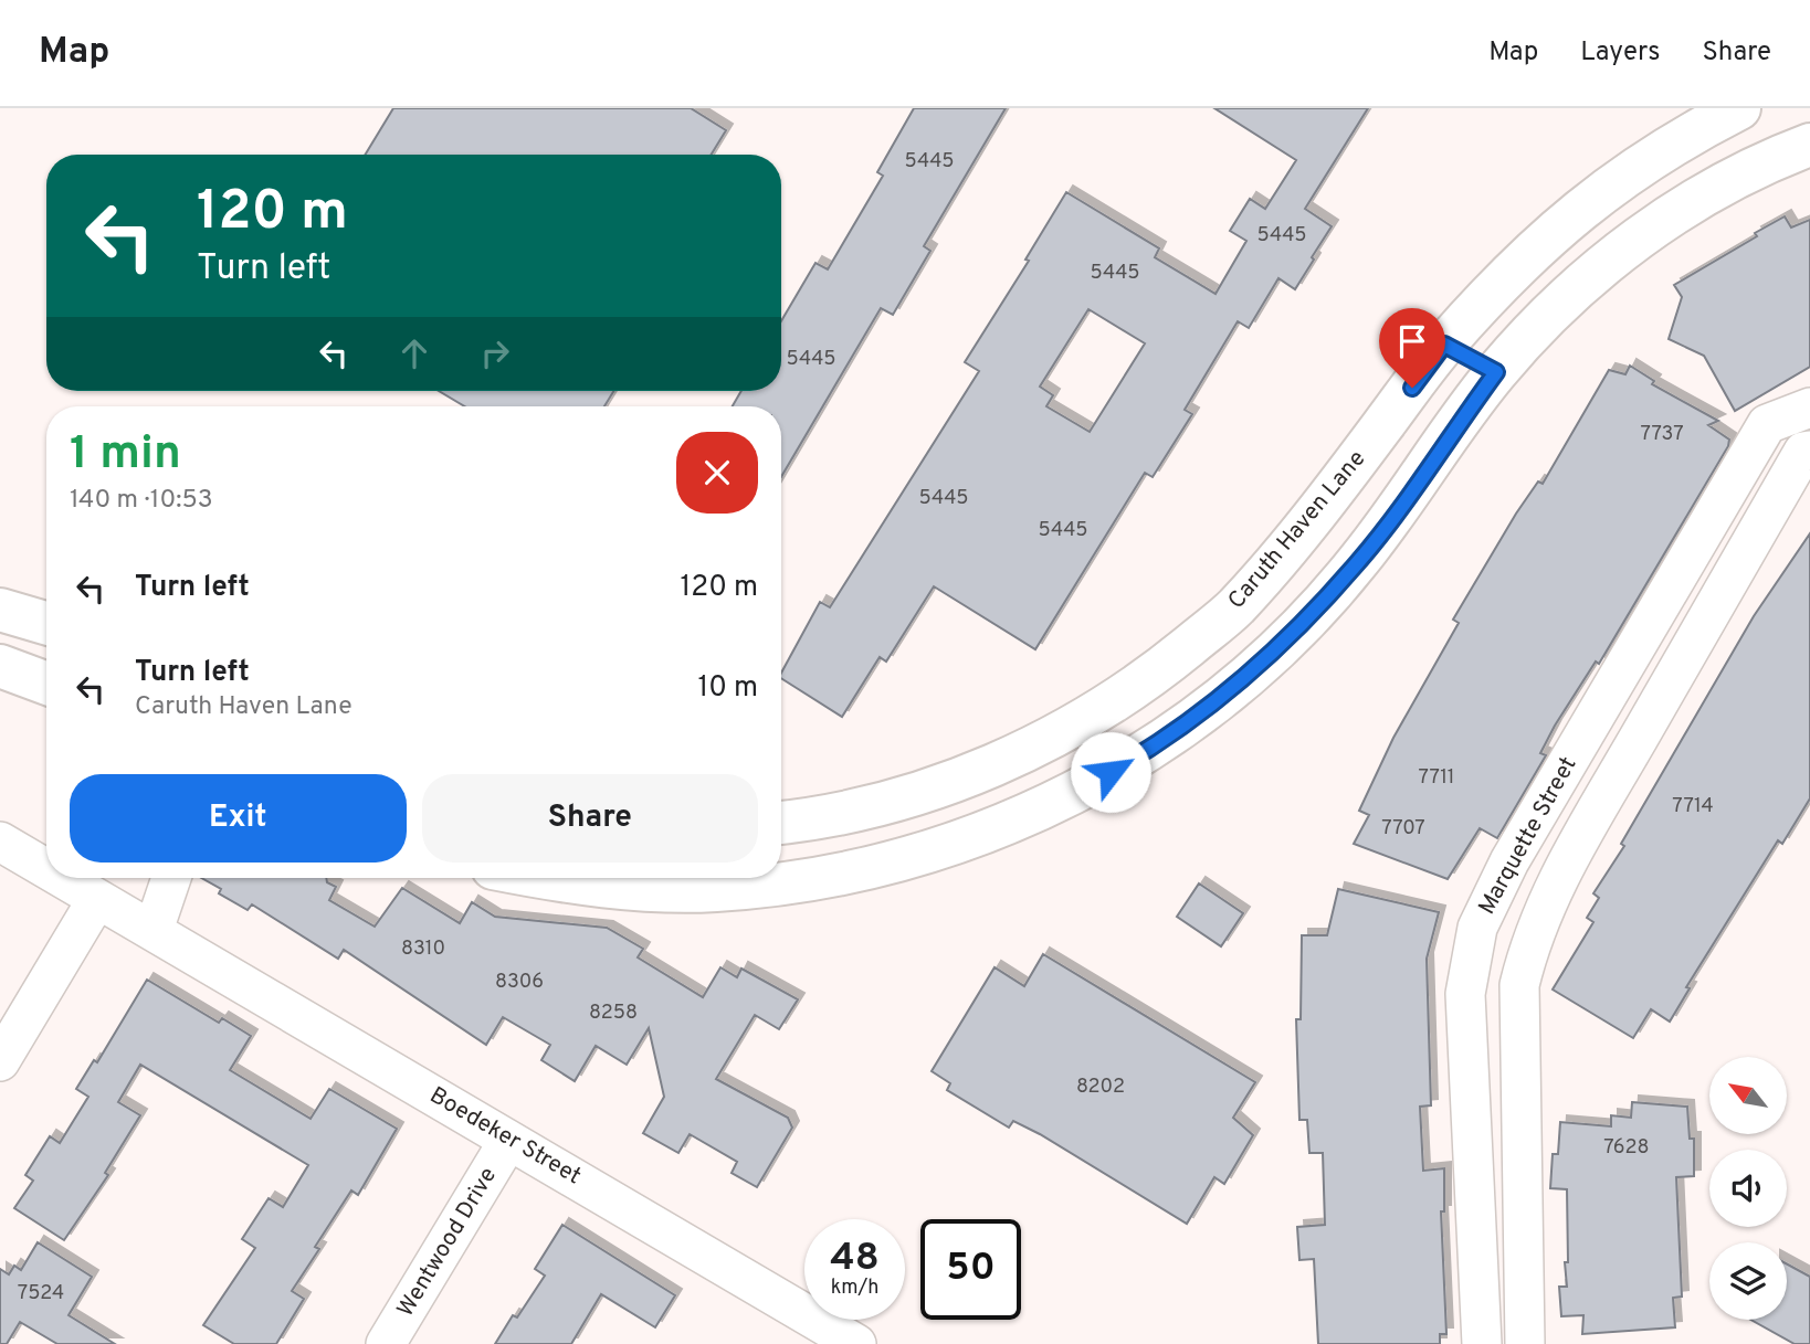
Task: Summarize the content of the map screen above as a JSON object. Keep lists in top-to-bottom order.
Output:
{
  "streets": {
    "main road": ["Caruth Haven Lane"],
    "street": ["Marquette Street", "Boedeker Street", "Wentwood Drive"]
  },
  "crossings": [
    ["Boedeker Street", "Wentwood Drive"]
  ],
  "house_numbers": [
    "5445",
    "5445",
    "5445",
    "5445",
    "7737",
    "5445",
    "5445",
    "7711",
    "7714",
    "7707",
    "8310",
    "8306",
    "8258",
    "8202",
    "7628",
    "7524"
  ],
  "north": "top left",
  "page": {
    "header": "Map",
    "nav": ["Map", "Layers", "Share"],
    "turn": ["120 m", "Turn left"],
    "heading": ["1 min", "140 m · 10:53"],
    "list": [
      {
        "name": "Turn left",
        "value": "120 m"
      },
      {
        "name": "Turn left",
        "note": "Caruth Haven Lane",
        "value": "10 m"
      }
    ],
    "buttons": ["Exit", "Share"],
    "speed": "48 km/h",
    "limit": "50"
  }
}
